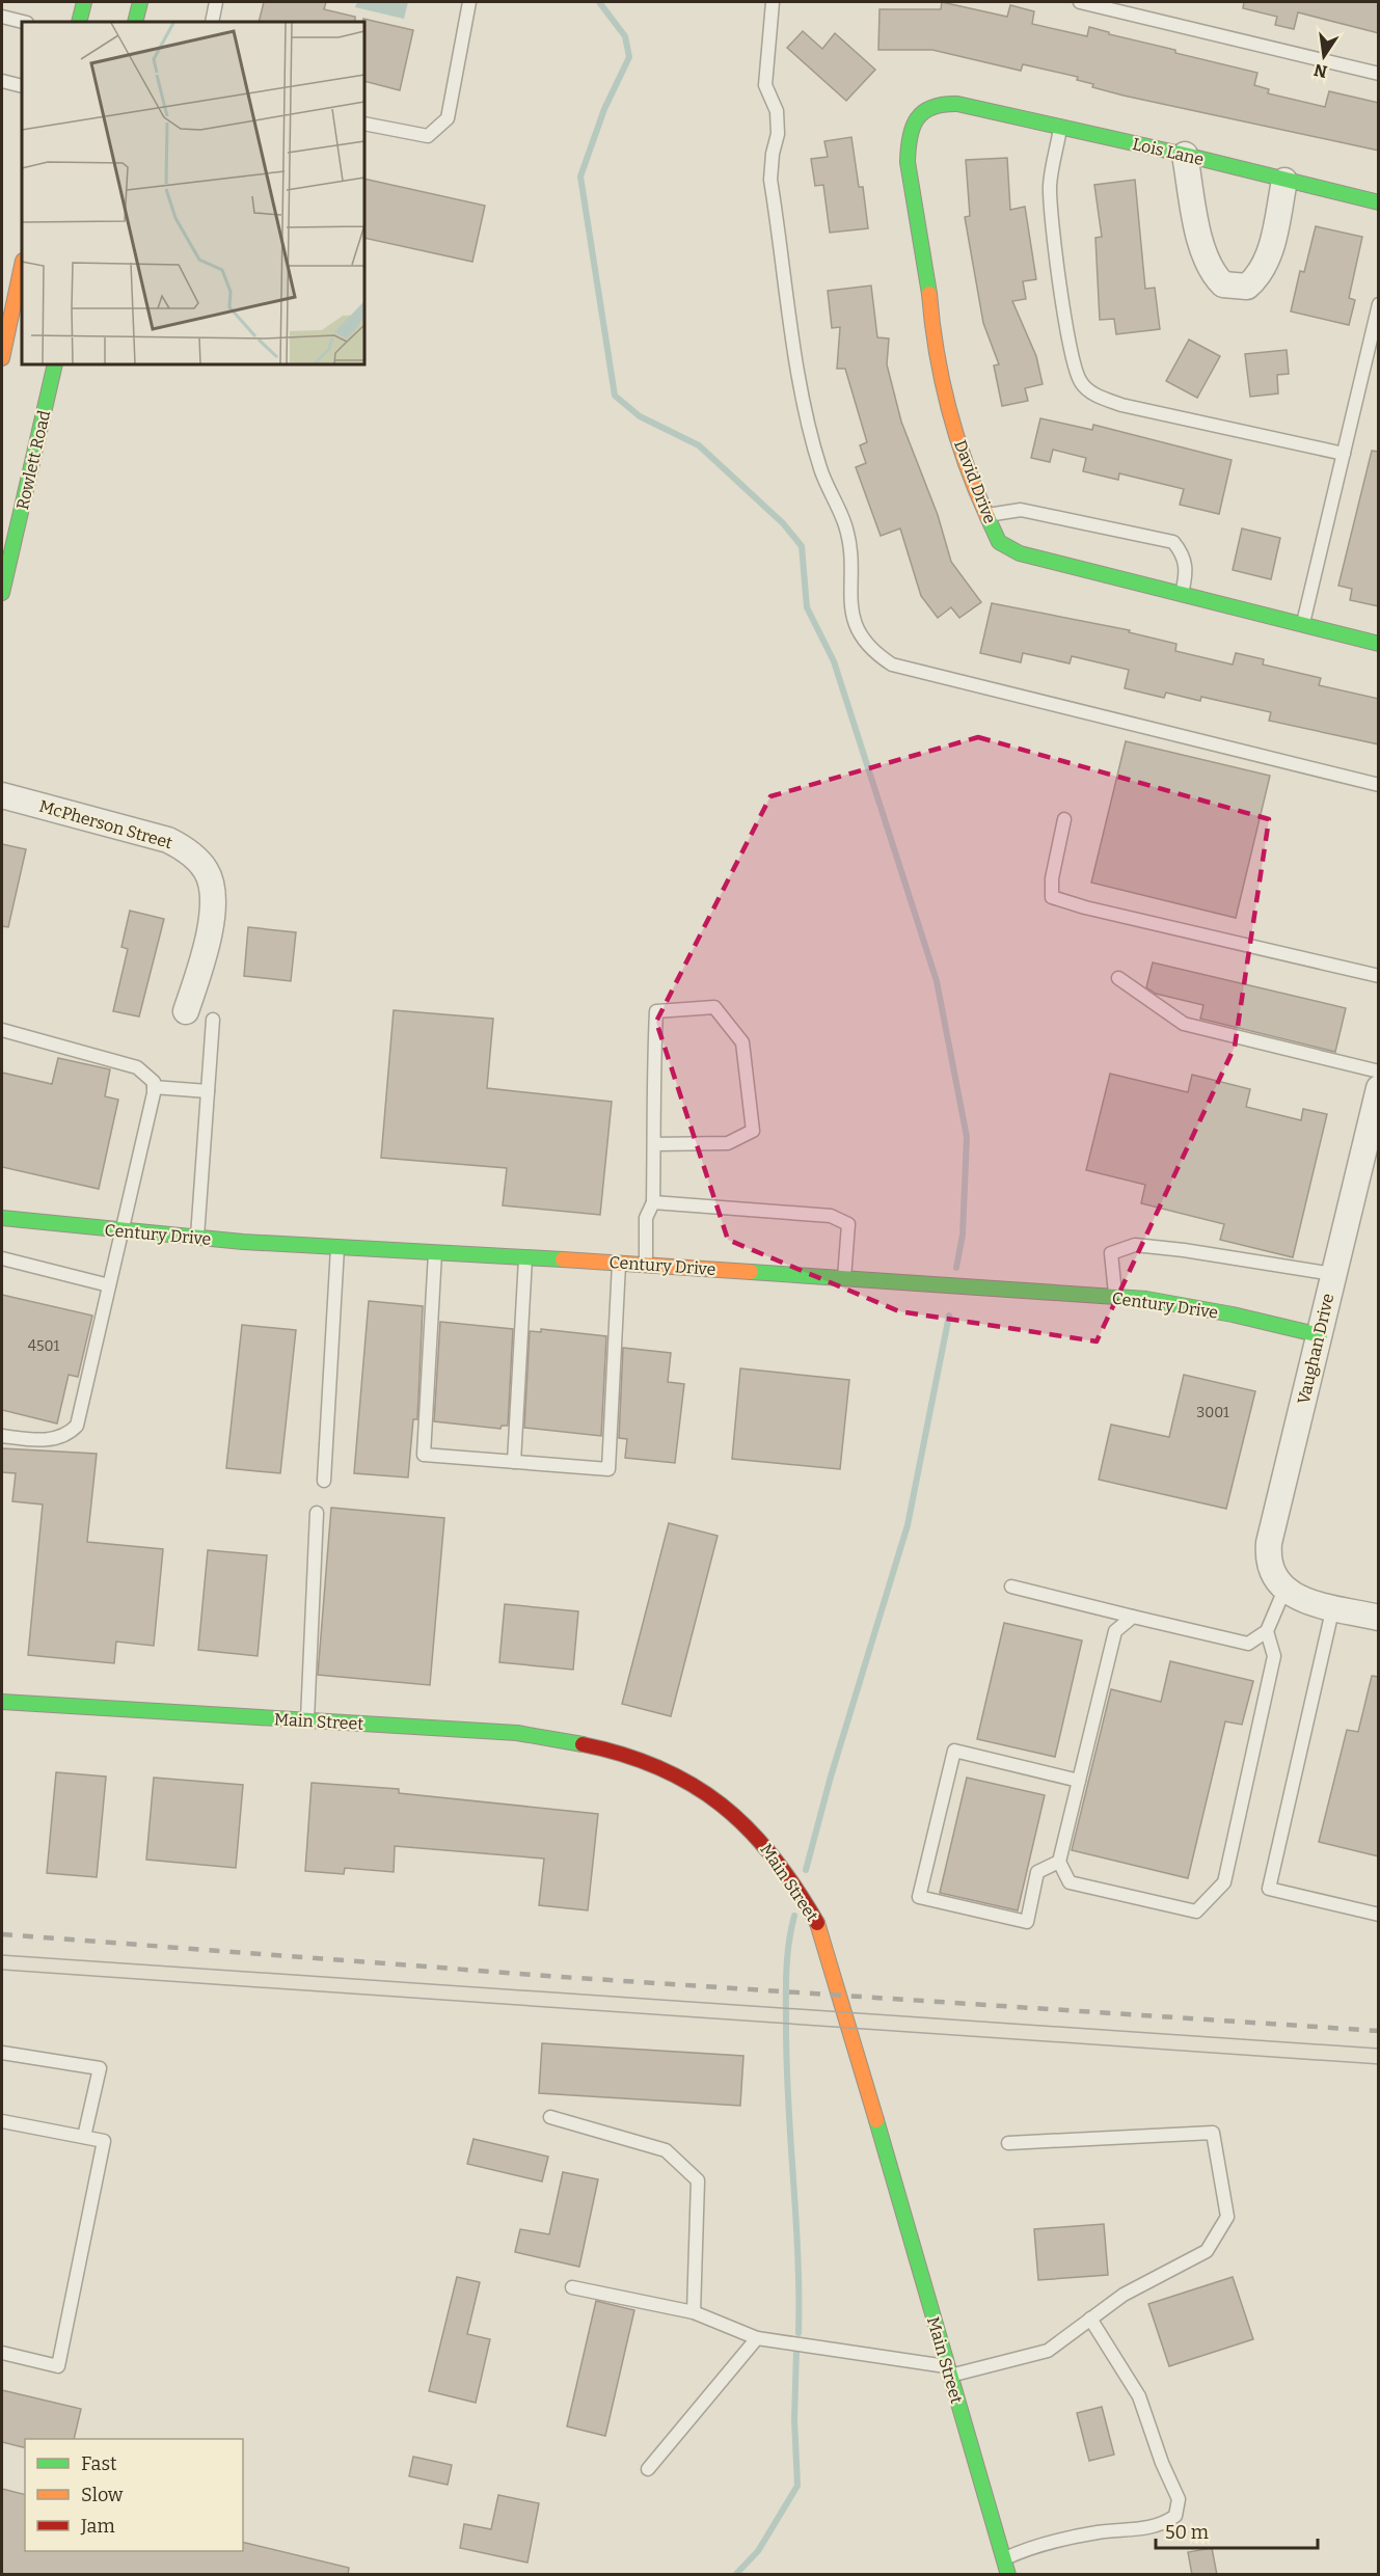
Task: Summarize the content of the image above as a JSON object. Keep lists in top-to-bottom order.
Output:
{
  "streets": {
    "street": [
      "Lois Lane",
      "Rowlett Road",
      "David Drive",
      "McPherson Street",
      "Century Drive",
      "Vaughan Drive",
      "Main Street"
    ]
  },
  "crossings": [
    ["Lois Lane", "David Drive"],
    ["Century Drive", "Vaughan Drive"]
  ],
  "house_numbers": ["4501", "3001"],
  "legend": ["Fast", "Slow", "Jam"],
  "scale_bar": "50 m",
  "north": "bottom"
}
